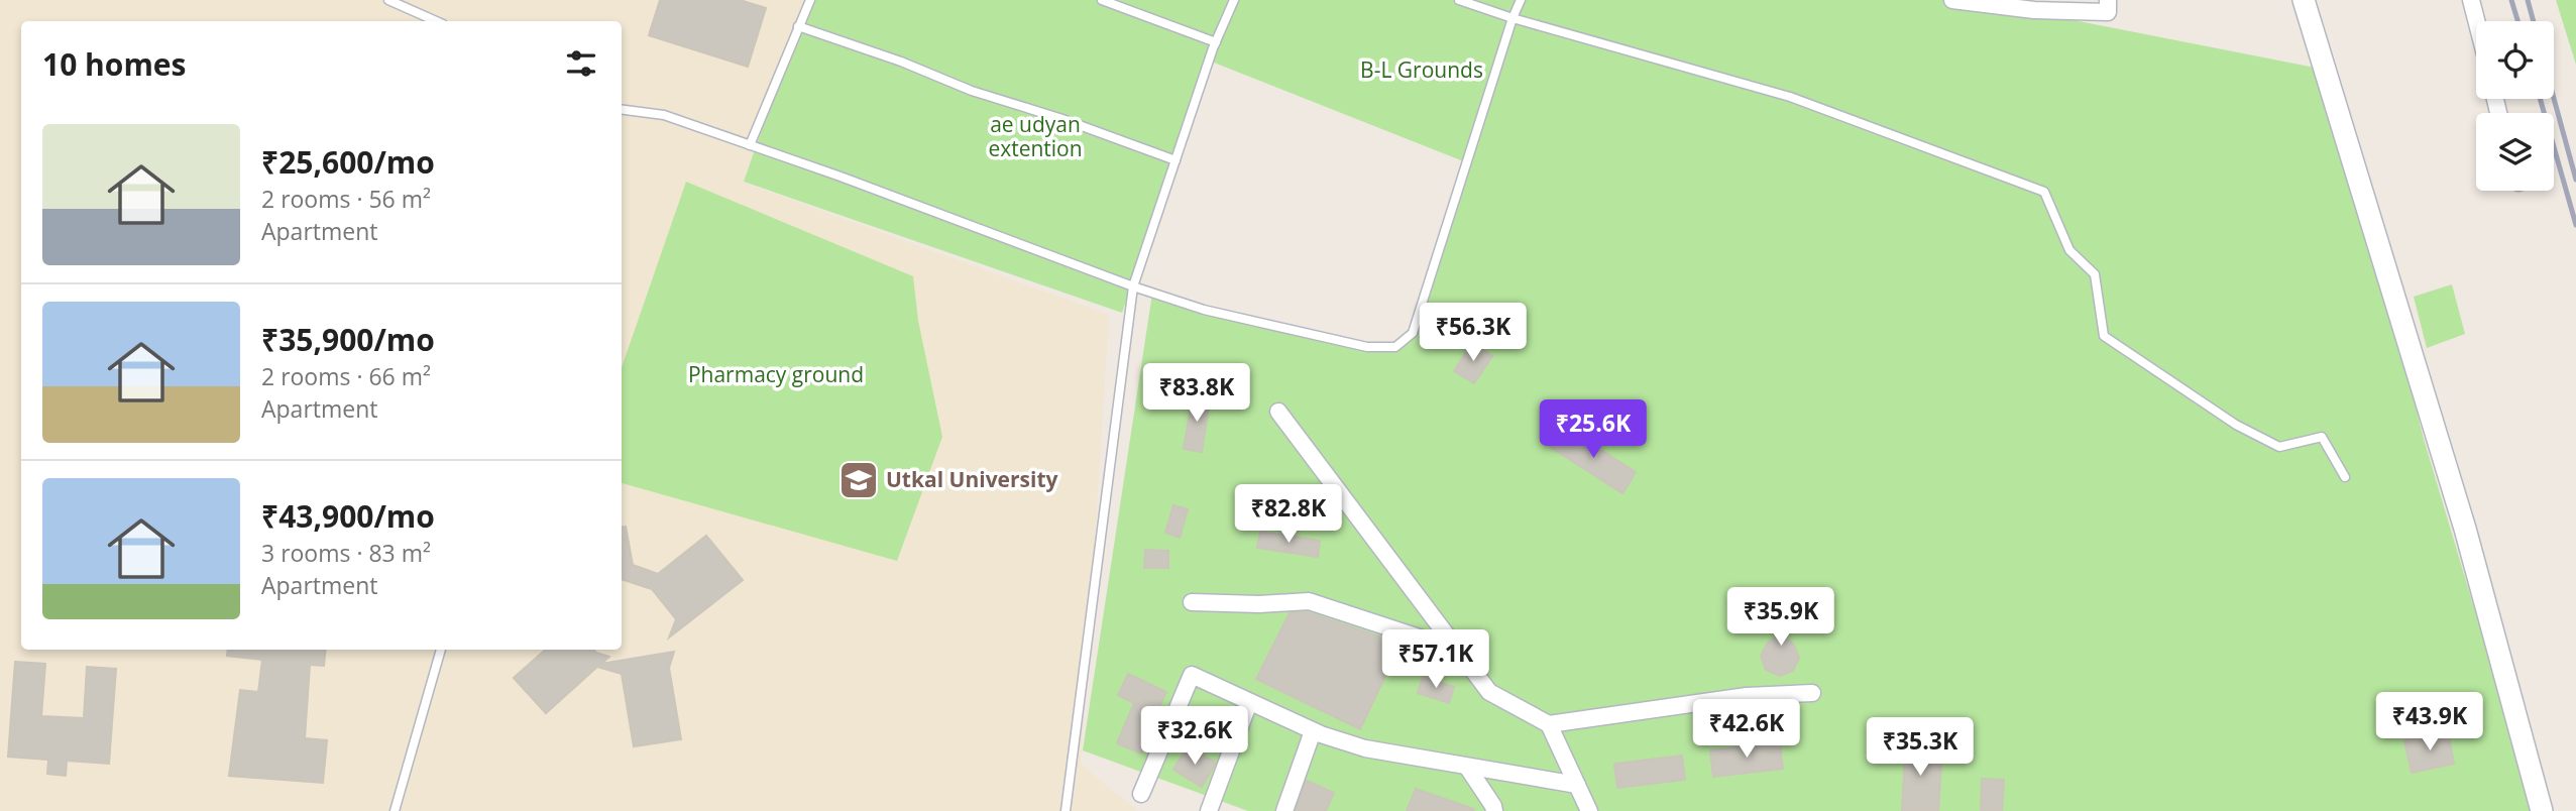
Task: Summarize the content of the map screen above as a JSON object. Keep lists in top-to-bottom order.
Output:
{
  "parks": ["B-L Grounds", "ae udyan extention", "Pharmacy ground"],
  "places": {
    "school or university": ["Utkal University"]
  },
  "page": {
    "heading": "10 homes",
    "list": [
      {
        "name": "₹25,600/mo",
        "note": "2 rooms · 56 m² · Apartment"
      },
      {
        "name": "₹35,900/mo",
        "note": "2 rooms · 66 m² · Apartment"
      },
      {
        "name": "₹43,900/mo",
        "note": "3 rooms · 83 m² · Apartment"
      }
    ],
    "price": [
      "₹56.3K",
      "₹83.8K",
      "₹25.6K",
      "₹82.8K",
      "₹35.9K",
      "₹57.1K",
      "₹43.9K",
      "₹42.6K",
      "₹32.6K",
      "₹35.3K"
    ]
  }
}
